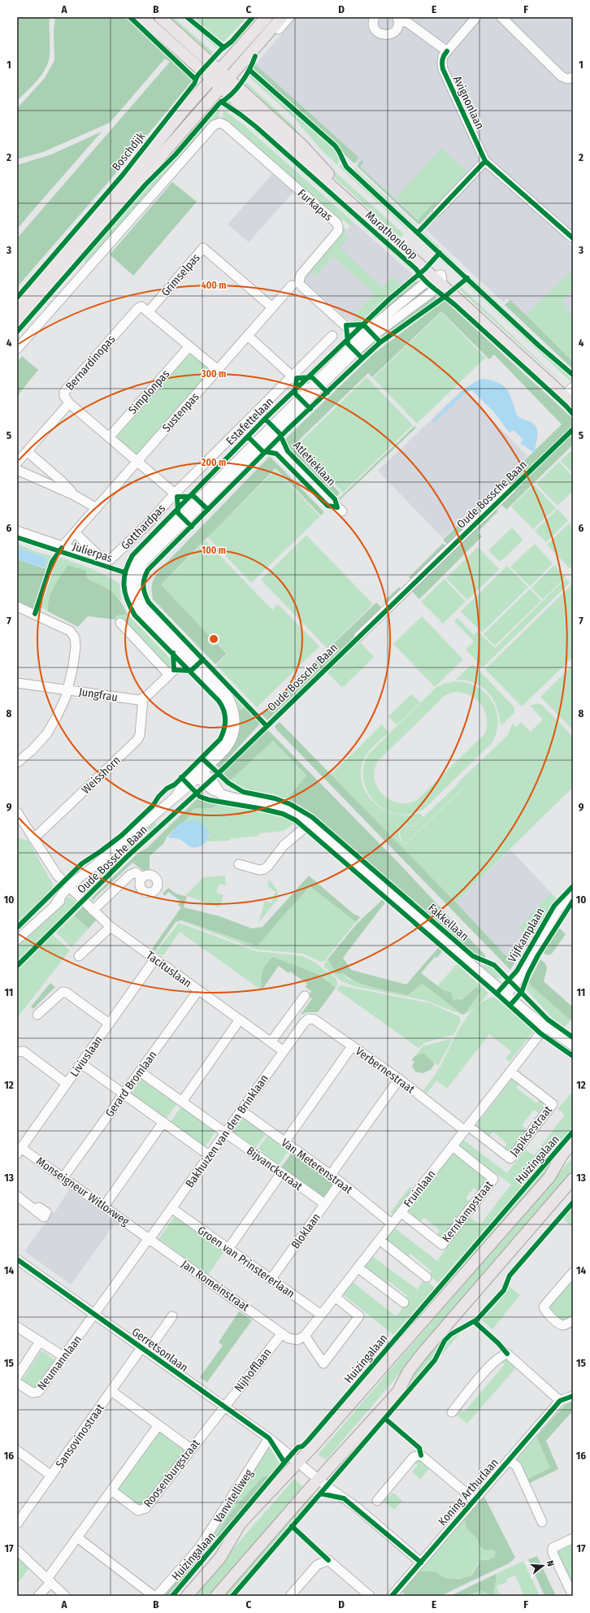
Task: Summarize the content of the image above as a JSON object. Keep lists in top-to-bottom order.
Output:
{
  "streets": {
    "main road": ["Boschdijk", "Marathonloop", "Huizingalaan"],
    "street": [
      "Avignonlaan",
      "Furkapas",
      "Grimselpas",
      "Bernardinopas",
      "Simplonpas",
      "Sustenpas",
      "Estafettelaan",
      "Atletieklaan",
      "Oude Bossche Baan",
      "Gotthardpas",
      "Julierpas",
      "Jungfrau",
      "Weisshorn",
      "Fakkellaan",
      "Vijfkamplaan",
      "Tacituslaan",
      "Liviuslaan",
      "Verbernestraat",
      "Gerard Bromlaan",
      "Bakhuizen van den Brinklaan",
      "Japiksestraat",
      "Van Meterenstraat",
      "Bijvanckstraat",
      "Fruinlaan",
      "Monseigneur Witloxweg",
      "Kernkampstraat",
      "Bloklaan",
      "Groen van Prinstererlaan",
      "Jan Romeinstraat",
      "Gerretsonlaan",
      "Neumannlaan",
      "Nijhofflaan",
      "Sansovinostraat",
      "Roosenburgstraat",
      "Koning Arthurlaan",
      "Vanvitelliweg"
    ]
  },
  "crossings": [
    ["Boschdijk", "Marathonloop"],
    ["Furkapas", "Estafettelaan"],
    ["Marathonloop", "Estafettelaan"],
    ["Grimselpas", "Bernardinopas"],
    ["Grimselpas", "Sustenpas"],
    ["Bernardinopas", "Simplonpas"],
    ["Bernardinopas", "Sustenpas"],
    ["Bernardinopas", "Estafettelaan"],
    ["Bernardinopas", "Gotthardpas"],
    ["Sustenpas", "Julierpas"],
    ["Estafettelaan", "Atletieklaan"],
    ["Estafettelaan", "Oude Bossche Baan"],
    ["Estafettelaan", "Fakkellaan"],
    ["Oude Bossche Baan", "Fakkellaan"],
    ["Oude Bossche Baan", "Tacituslaan"],
    ["Jungfrau", "Weisshorn"],
    ["Weisshorn", "Tacituslaan"],
    ["Fakkellaan", "Vijfkamplaan"],
    ["Fakkellaan", "Fruinlaan"],
    ["Tacituslaan", "Liviuslaan"],
    ["Tacituslaan", "Gerard Bromlaan"],
    ["Tacituslaan", "Bakhuizen van den Brinklaan"],
    ["Liviuslaan", "Monseigneur Witloxweg"],
    ["Verbernestraat", "Bakhuizen van den Brinklaan"],
    ["Verbernestraat", "Japiksestraat"],
    ["Verbernestraat", "Fruinlaan"],
    ["Gerard Bromlaan", "Bijvanckstraat"],
    ["Gerard Bromlaan", "Monseigneur Witloxweg"],
    ["Bakhuizen van den Brinklaan", "Van Meterenstraat"],
    ["Bakhuizen van den Brinklaan", "Bijvanckstraat"],
    ["Bakhuizen van den Brinklaan", "Monseigneur Witloxweg"],
    ["Bakhuizen van den Brinklaan", "Groen van Prinstererlaan"],
    ["Bakhuizen van den Brinklaan", "Jan Romeinstraat"],
    ["Bakhuizen van den Brinklaan", "Gerretsonlaan"],
    ["Bakhuizen van den Brinklaan", "Neumannlaan"],
    ["Japiksestraat", "Fruinlaan"],
    ["Huizingalaan", "Gerretsonlaan"],
    ["Van Meterenstraat", "Fruinlaan"],
    ["Van Meterenstraat", "Bloklaan"],
    ["Bijvanckstraat", "Bloklaan"],
    ["Fruinlaan", "Kernkampstraat"],
    ["Fruinlaan", "Groen van Prinstererlaan"],
    ["Monseigneur Witloxweg", "Jan Romeinstraat"],
    ["Bloklaan", "Groen van Prinstererlaan"],
    ["Jan Romeinstraat", "Nijhofflaan"],
    ["Gerretsonlaan", "Neumannlaan"],
    ["Gerretsonlaan", "Nijhofflaan"],
    ["Gerretsonlaan", "Sansovinostraat"],
    ["Gerretsonlaan", "Roosenburgstraat"],
    ["Gerretsonlaan", "Koning Arthurlaan"],
    ["Gerretsonlaan", "Vanvitelliweg"],
    ["Nijhofflaan", "Roosenburgstraat"]
  ],
  "north": "right",
  "grid": {
    "columns": [
      "A",
      "B",
      "C",
      "D",
      "E",
      "F"
    ],
    "rows": [
      "1",
      "2",
      "3",
      "4",
      "5",
      "6",
      "7",
      "8",
      "9",
      "10",
      "11",
      "12",
      "13",
      "14",
      "15",
      "16",
      "17"
    ]
  },
  "rings": [
    "400 m",
    "300 m",
    "200 m",
    "100 m"
  ]
}
